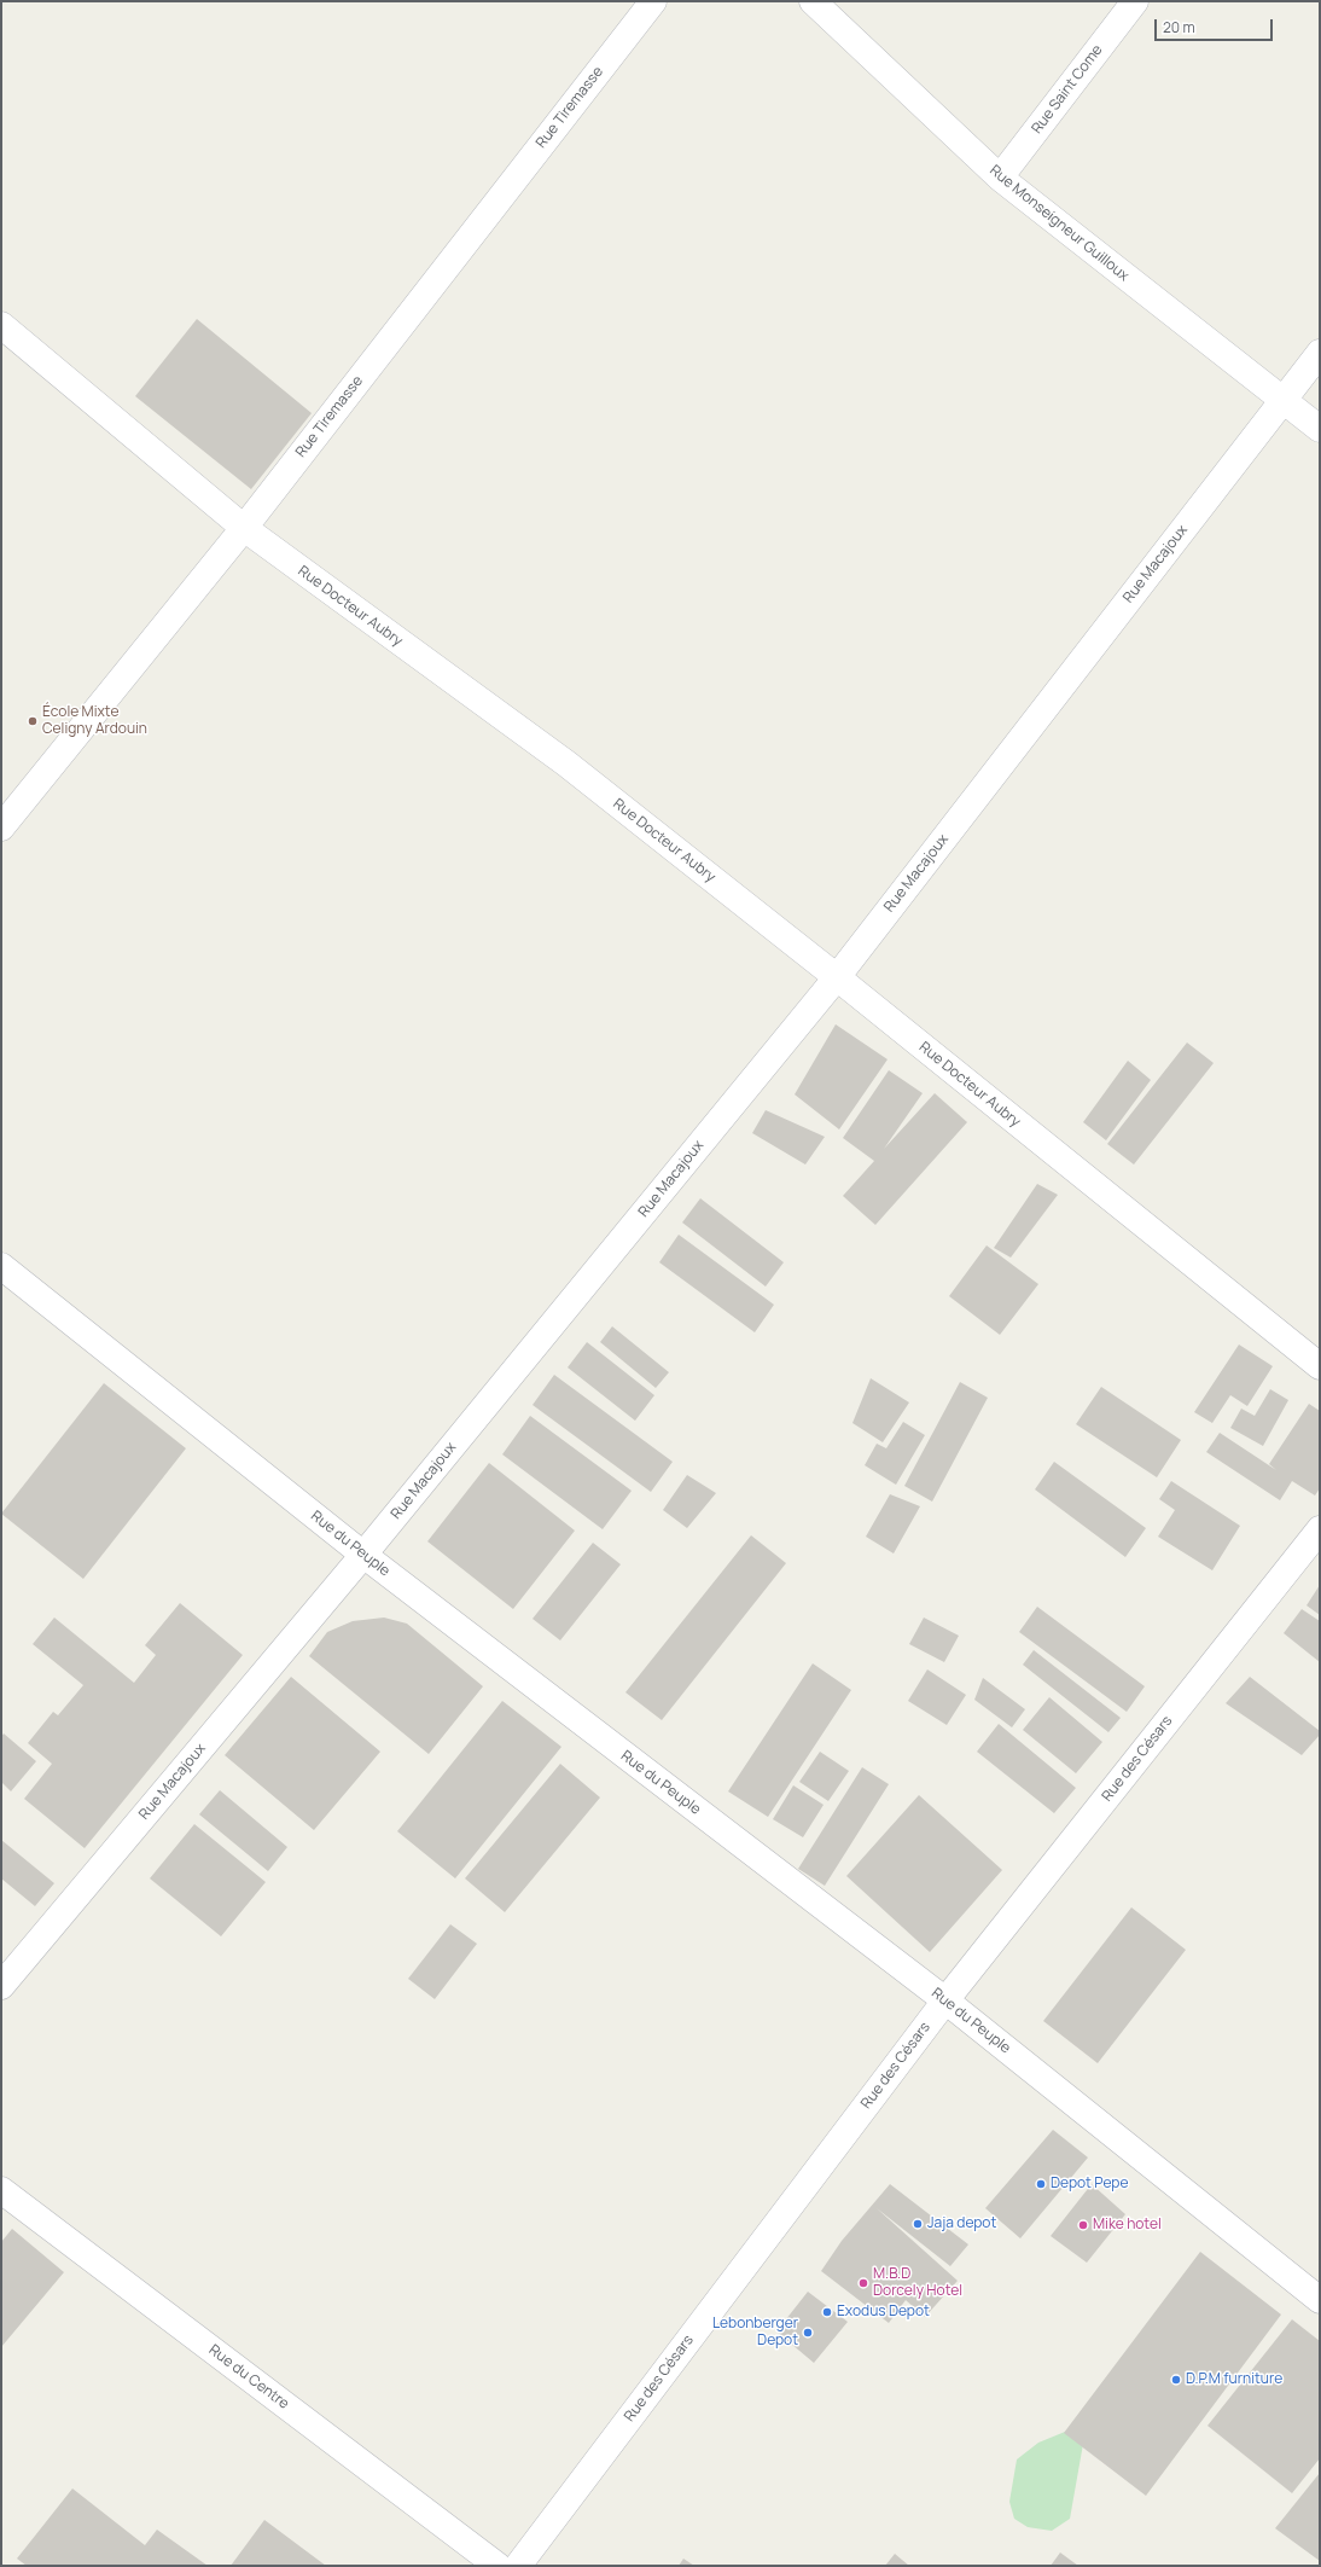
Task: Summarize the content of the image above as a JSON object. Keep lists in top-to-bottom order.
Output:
{
  "streets": {
    "street": [
      "Rue Saint Come",
      "Rue Tiremasse",
      "Rue Monseigneur Guilloux",
      "Rue Macajoux",
      "Rue Docteur Aubry",
      "Rue du Peuple",
      "Rue des Césars",
      "Rue du Centre"
    ]
  },
  "crossings": [
    ["Rue Saint Come", "Rue Monseigneur Guilloux"],
    ["Rue Tiremasse", "Rue Docteur Aubry"],
    ["Rue Monseigneur Guilloux", "Rue Macajoux"],
    ["Rue Macajoux", "Rue Docteur Aubry"],
    ["Rue Macajoux", "Rue du Peuple"],
    ["Rue du Peuple", "Rue des Césars"]
  ],
  "places": [
    "École Mixte Celigny Ardouin",
    "Depot Pepe",
    "Jaja depot",
    "Mike hotel",
    "M.B.D Dorcely Hotel",
    "Exodus Depot",
    "Lebonberger Depot",
    "D.P.M furniture"
  ],
  "scale_bar": "20 m"
}
